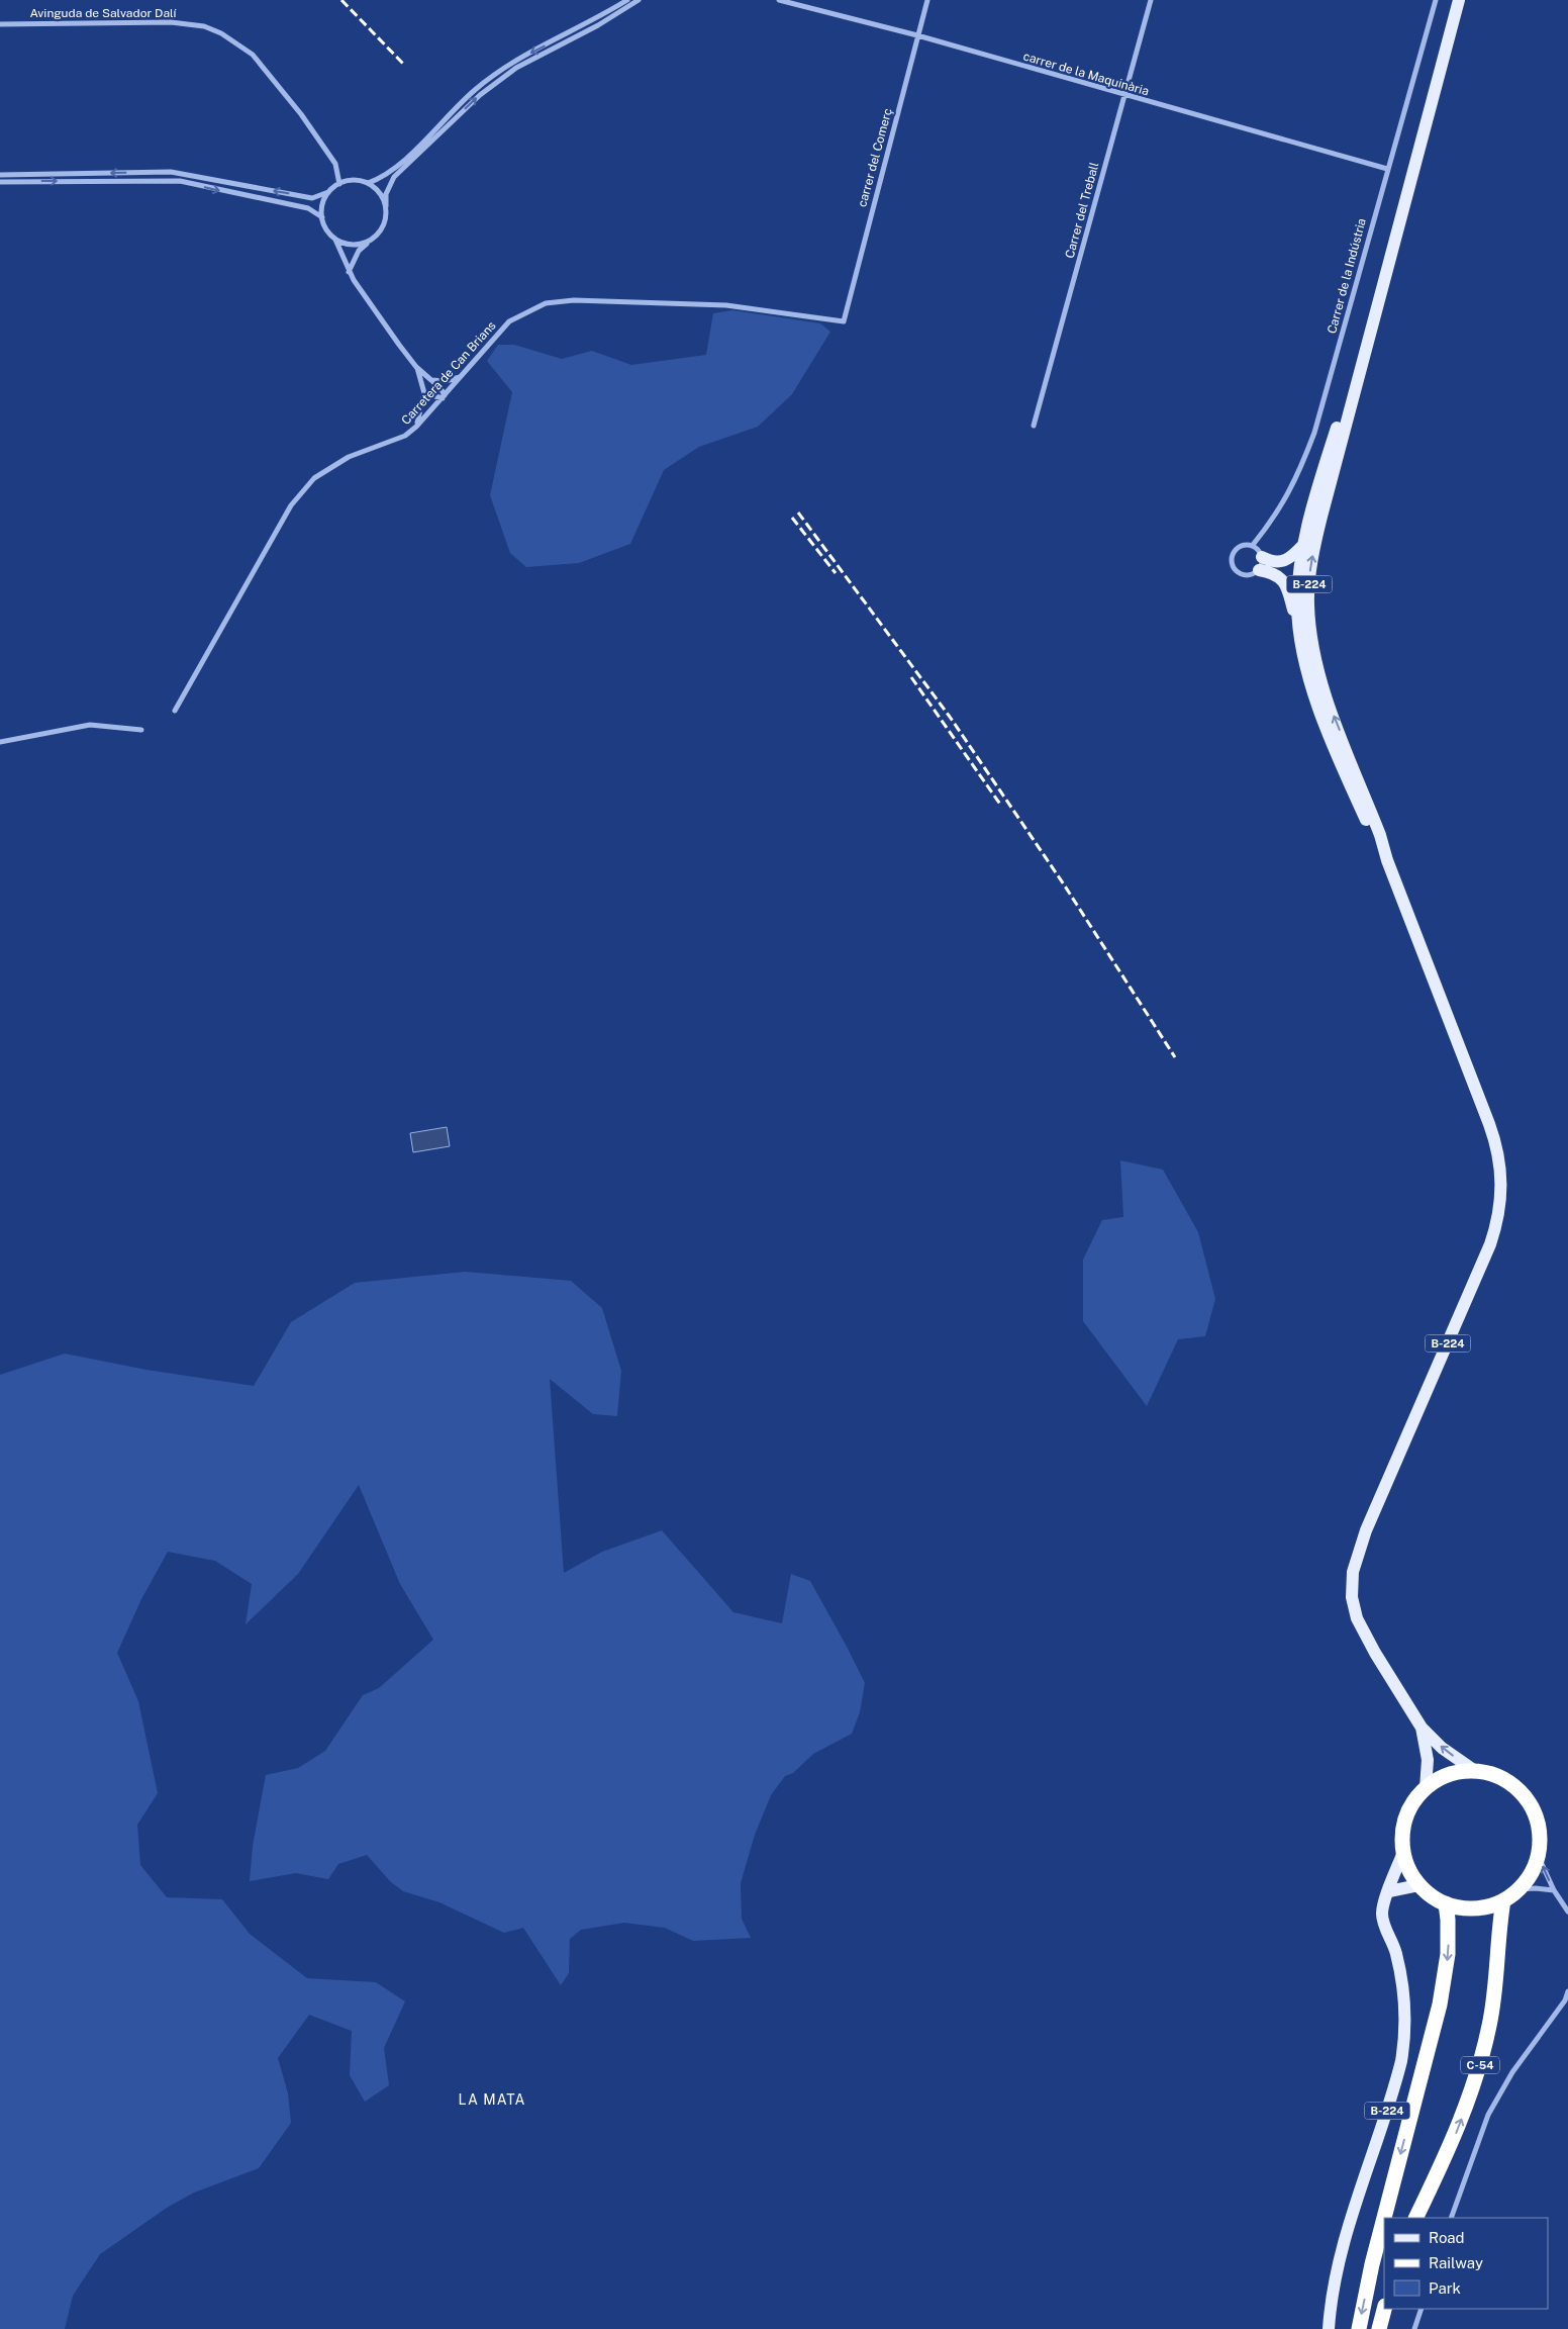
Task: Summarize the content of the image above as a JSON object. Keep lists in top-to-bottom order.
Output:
{
  "streets": {
    "highway": ["B-224", "C-54"],
    "street": [
      "Avinguda de Salvador Dalí",
      "carrer de la Maquinària",
      "carrer del Comerç",
      "Carrer del Treball",
      "Carrer de la Indústria",
      "Carretera de Can Brians"
    ]
  },
  "crossings": [
    ["carrer de la Maquinària", "carrer del Comerç"],
    ["carrer de la Maquinària", "Carrer del Treball"],
    ["carrer de la Maquinària", "Carrer de la Indústria"],
    ["carrer del Comerç", "Carretera de Can Brians"],
    ["B-224", "C-54"]
  ],
  "districts": ["LA MATA"],
  "legend": ["Road", "Railway", "Park"]
}
